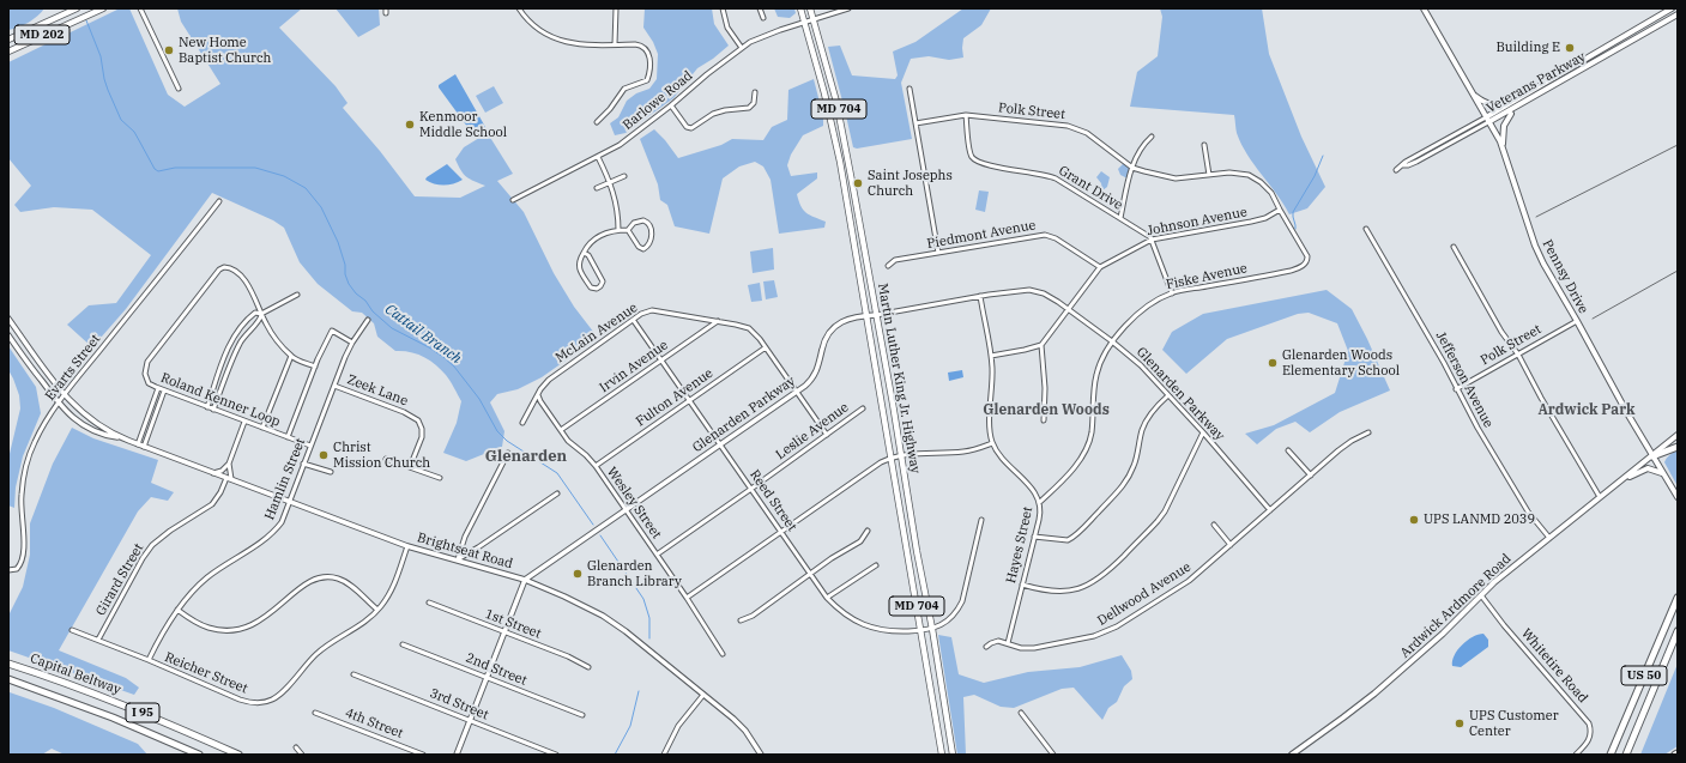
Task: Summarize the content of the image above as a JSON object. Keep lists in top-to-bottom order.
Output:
{
  "streets": {
    "highway": ["Capital Beltway", "US 50", "I 95"],
    "main road": [
      "MD 202",
      "Veterans Parkway",
      "MD 704",
      "Pennsy Drive",
      "Martin Luther King Jr. Highway",
      "Ardwick Ardmore Road"
    ],
    "street": [
      "Barlowe Road",
      "Polk Street",
      "Grant Drive",
      "Johnson Avenue",
      "Piedmont Avenue",
      "Fiske Avenue",
      "McLain Avenue",
      "Irvin Avenue",
      "Evarts Street",
      "Jefferson Avenue",
      "Zeek Lane",
      "Glenarden Parkway",
      "Fulton Avenue",
      "Roland Kenner Loop",
      "Leslie Avenue",
      "Hamlin Street",
      "Reed Street",
      "Wesley Street",
      "Hayes Street",
      "Brightseat Road",
      "Girard Street",
      "Dellwood Avenue",
      "1st Street",
      "Whitetire Road",
      "2nd Street",
      "Reicher Street",
      "3rd Street",
      "4th Street"
    ]
  },
  "crossings": [
    ["Veterans Parkway", "Pennsy Drive"],
    ["Barlowe Road", "Martin Luther King Jr. Highway"],
    ["Polk Street", "Grant Drive"],
    ["Polk Street", "Pennsy Drive"],
    ["Polk Street", "Jefferson Avenue"],
    ["Grant Drive", "Johnson Avenue"],
    ["Johnson Avenue", "Piedmont Avenue"],
    ["Johnson Avenue", "Fiske Avenue"],
    ["Johnson Avenue", "Glenarden Parkway"],
    ["Fiske Avenue", "Glenarden Parkway"],
    ["Fiske Avenue", "Hayes Street"],
    ["Pennsy Drive", "Ardwick Ardmore Road"],
    ["McLain Avenue", "Irvin Avenue"],
    ["McLain Avenue", "Glenarden Parkway"],
    ["McLain Avenue", "Fulton Avenue"],
    ["McLain Avenue", "Leslie Avenue"],
    ["McLain Avenue", "Reed Street"],
    ["McLain Avenue", "Wesley Street"],
    ["Irvin Avenue", "Reed Street"],
    ["Irvin Avenue", "Wesley Street"],
    ["Evarts Street", "Brightseat Road"],
    ["Martin Luther King Jr. Highway", "Glenarden Parkway"],
    ["Martin Luther King Jr. Highway", "Reed Street"],
    ["Jefferson Avenue", "Ardwick Ardmore Road"],
    ["Zeek Lane", "Hamlin Street"],
    ["Glenarden Parkway", "Reed Street"],
    ["Glenarden Parkway", "Wesley Street"],
    ["Glenarden Parkway", "Brightseat Road"],
    ["Glenarden Parkway", "Dellwood Avenue"],
    ["Fulton Avenue", "Reed Street"],
    ["Fulton Avenue", "Wesley Street"],
    ["Roland Kenner Loop", "Hamlin Street"],
    ["Leslie Avenue", "Reed Street"],
    ["Leslie Avenue", "Wesley Street"],
    ["Hamlin Street", "Brightseat Road"],
    ["Hamlin Street", "Reicher Street"],
    ["Hayes Street", "Dellwood Avenue"],
    ["Brightseat Road", "Girard Street"],
    ["Brightseat Road", "Reicher Street"],
    ["Girard Street", "Reicher Street"],
    ["Ardwick Ardmore Road", "Whitetire Road"]
  ],
  "districts": ["Glenarden Woods", "Ardwick Park", "Glenarden"],
  "water": ["Cattail Branch"],
  "places": [
    "Building E",
    "New Home Baptist Church",
    "Kenmoor Middle School",
    "Saint Josephs Church",
    "Glenarden Woods Elementary School",
    "Christ Mission Church",
    "UPS LANMD 2039",
    "Glenarden Branch Library",
    "UPS Customer Center"
  ]
}
